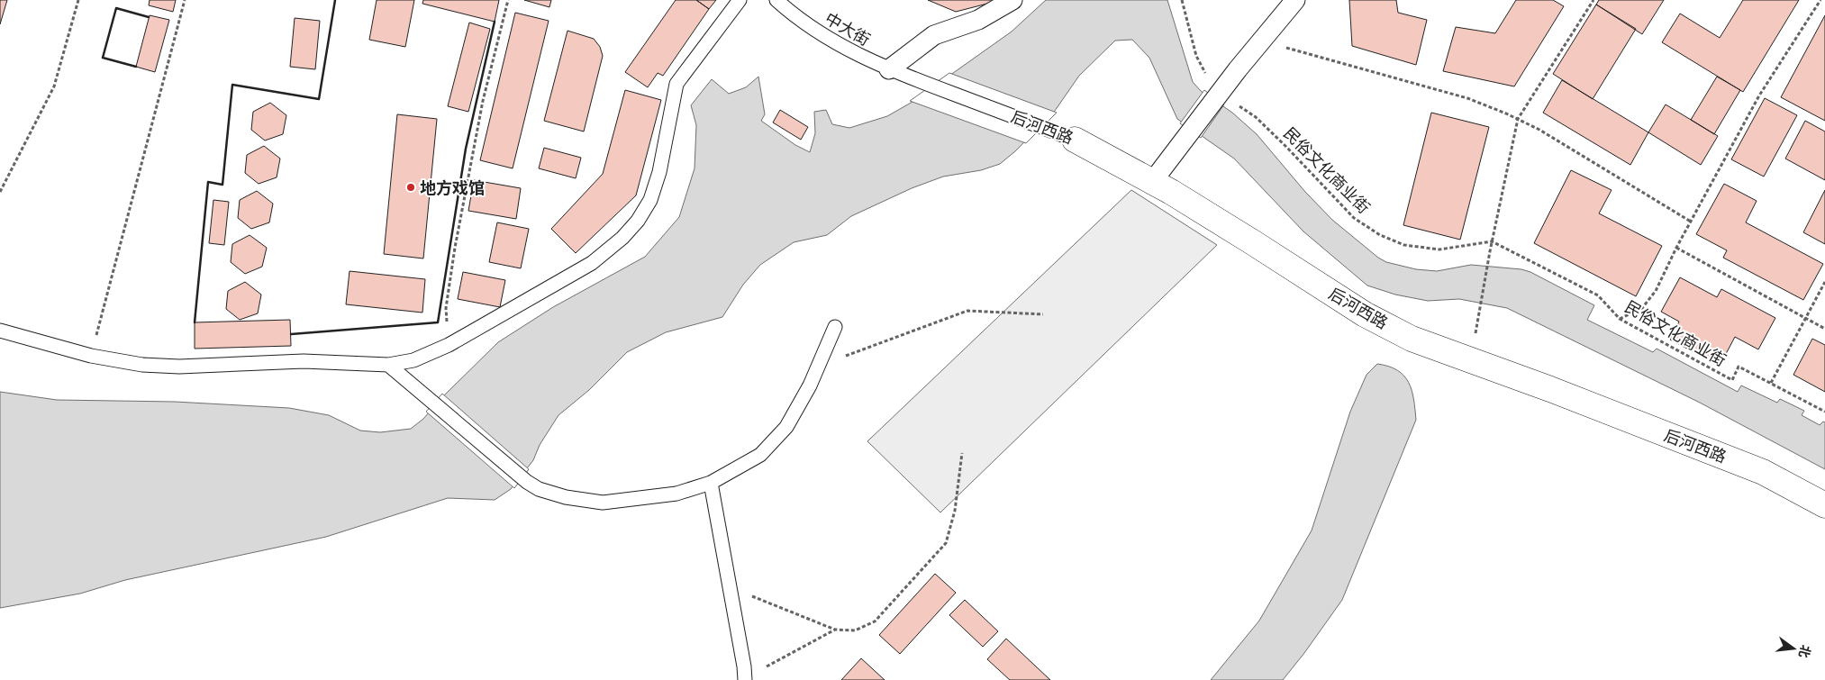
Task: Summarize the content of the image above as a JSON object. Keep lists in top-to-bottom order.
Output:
{
  "streets": {
    "street": ["后河西路"],
    "lane": ["中大街"],
    "path": ["民俗文化商业街"]
  },
  "crossings": [
    ["中大街", "后河西路"]
  ],
  "places": ["地方戏馆"],
  "north": "right"
}
